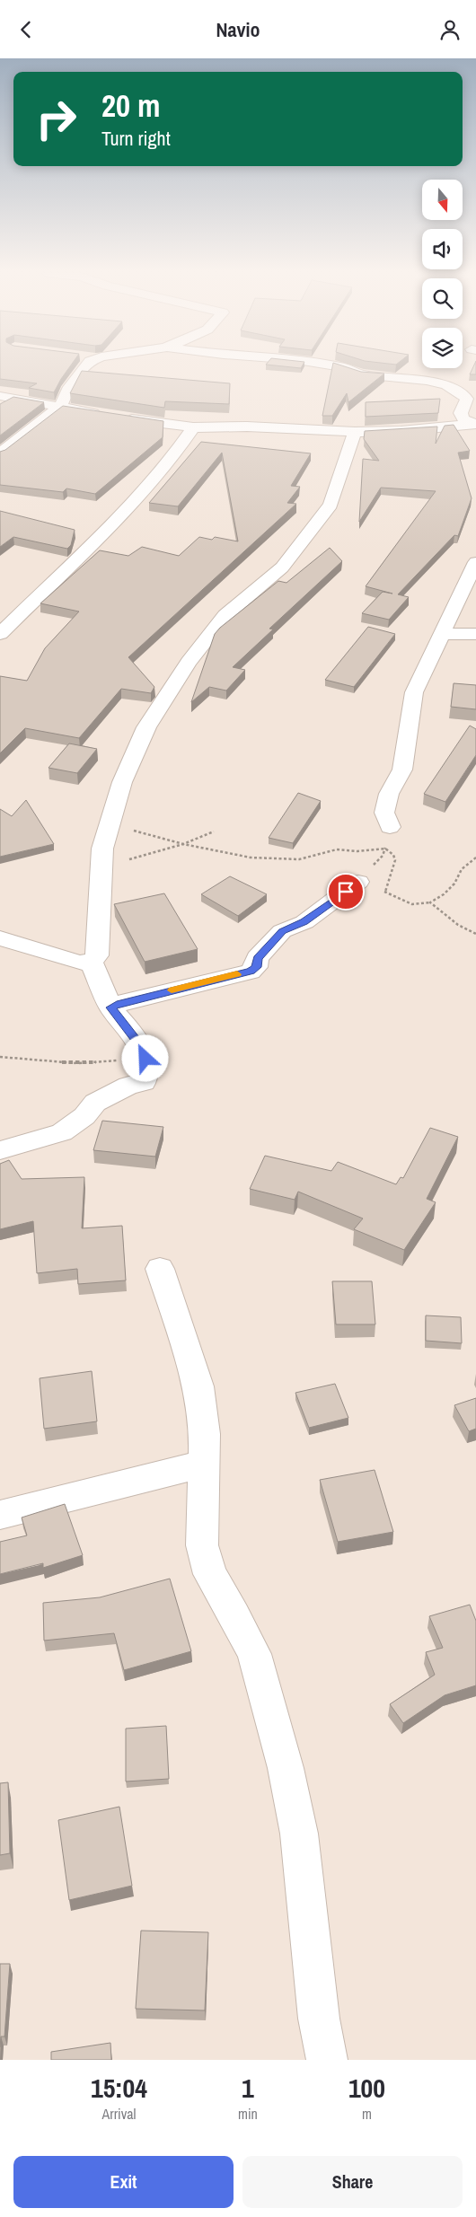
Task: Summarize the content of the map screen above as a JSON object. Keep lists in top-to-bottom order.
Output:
{
  "north": "bottom",
  "page": {
    "header": "Navio",
    "turn": ["20 m", "Turn right"],
    "eta": [
      "15:04",
      "Arrival",
      "1",
      "min",
      "100",
      "m"
    ],
    "buttons": ["Exit", "Share"]
  }
}
